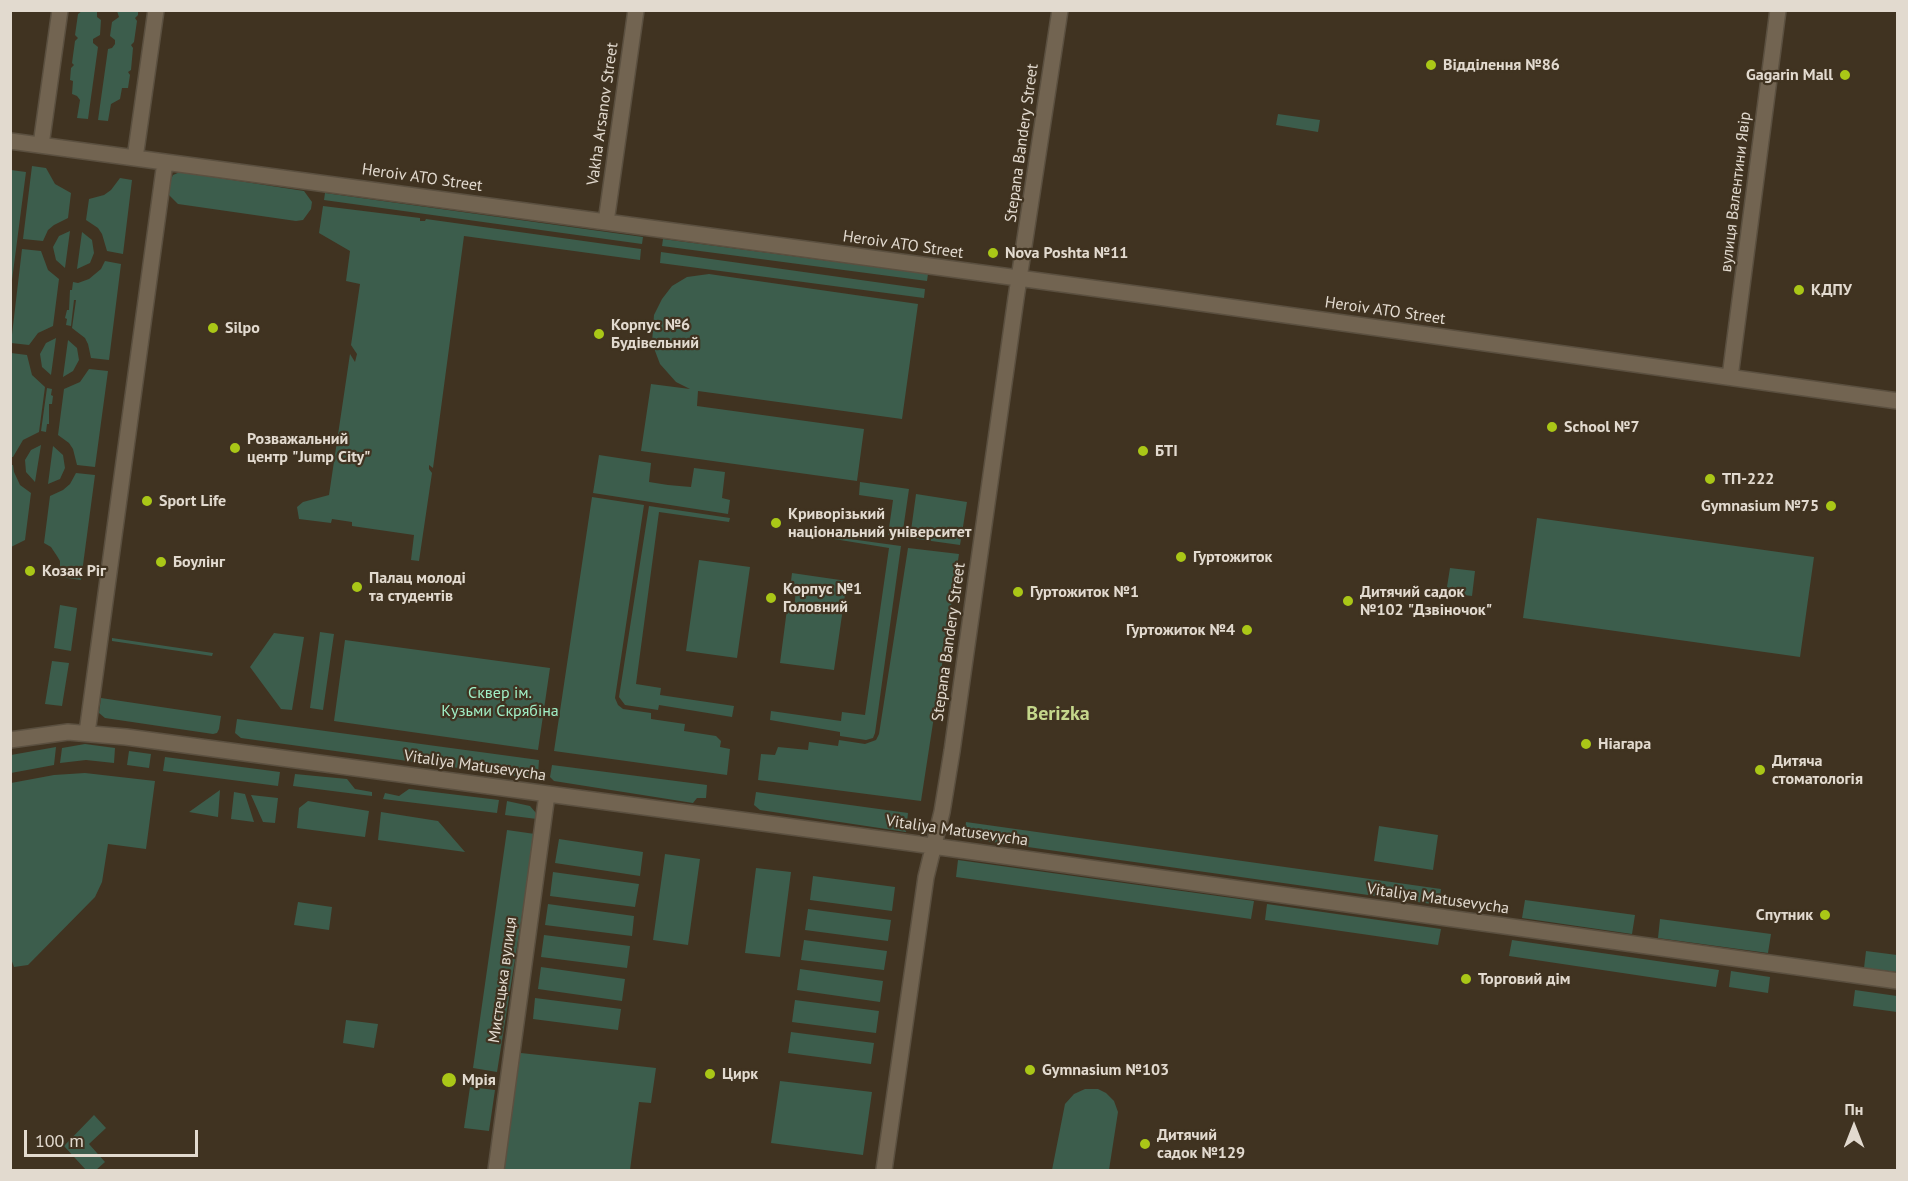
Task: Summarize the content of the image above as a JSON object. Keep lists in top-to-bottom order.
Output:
{
  "streets": {
    "street": [
      "Vakha Arsanov Street",
      "Stepana Bandery Street",
      "Heroiv ATO Street",
      "вулиця Валентини Явір",
      "Vitaliya Matusevycha",
      "Мистецька вулиця"
    ]
  },
  "crossings": [
    ["Vakha Arsanov Street", "Heroiv ATO Street"],
    ["Stepana Bandery Street", "Heroiv ATO Street"],
    ["Stepana Bandery Street", "Vitaliya Matusevycha"],
    ["Heroiv ATO Street", "вулиця Валентини Явір"],
    ["Vitaliya Matusevycha", "Мистецька вулиця"]
  ],
  "districts": ["Berizka"],
  "parks": ["Сквер ім. Кузьми Скрябіна"],
  "places": [
    "Відділення №86",
    "Gagarin Mall",
    "Nova Poshta №11",
    "КДПУ",
    "Silpo",
    "Корпус №6 Будівельний",
    "School №7",
    "Розважальний центр \"Jump City\"",
    "БТІ",
    "ТП-222",
    "Sport Life",
    "Gymnasium №75",
    "Криворізький національний університет",
    "Гуртожиток",
    "Боулінг",
    "Козак Ріг",
    "Палац молоді та студентів",
    "Гуртожиток №1",
    "Корпус №1 Головний",
    "Дитячий садок №102 \"Дзвіночок\"",
    "Гуртожиток №4",
    "Ніагара",
    "Дитяча стоматологія",
    "Спутник",
    "Торговий дім",
    "Gymnasium №103",
    "Цирк",
    "Мрія",
    "Дитячий садок №129"
  ],
  "scale_bar": "100 m",
  "north": "top"
}
